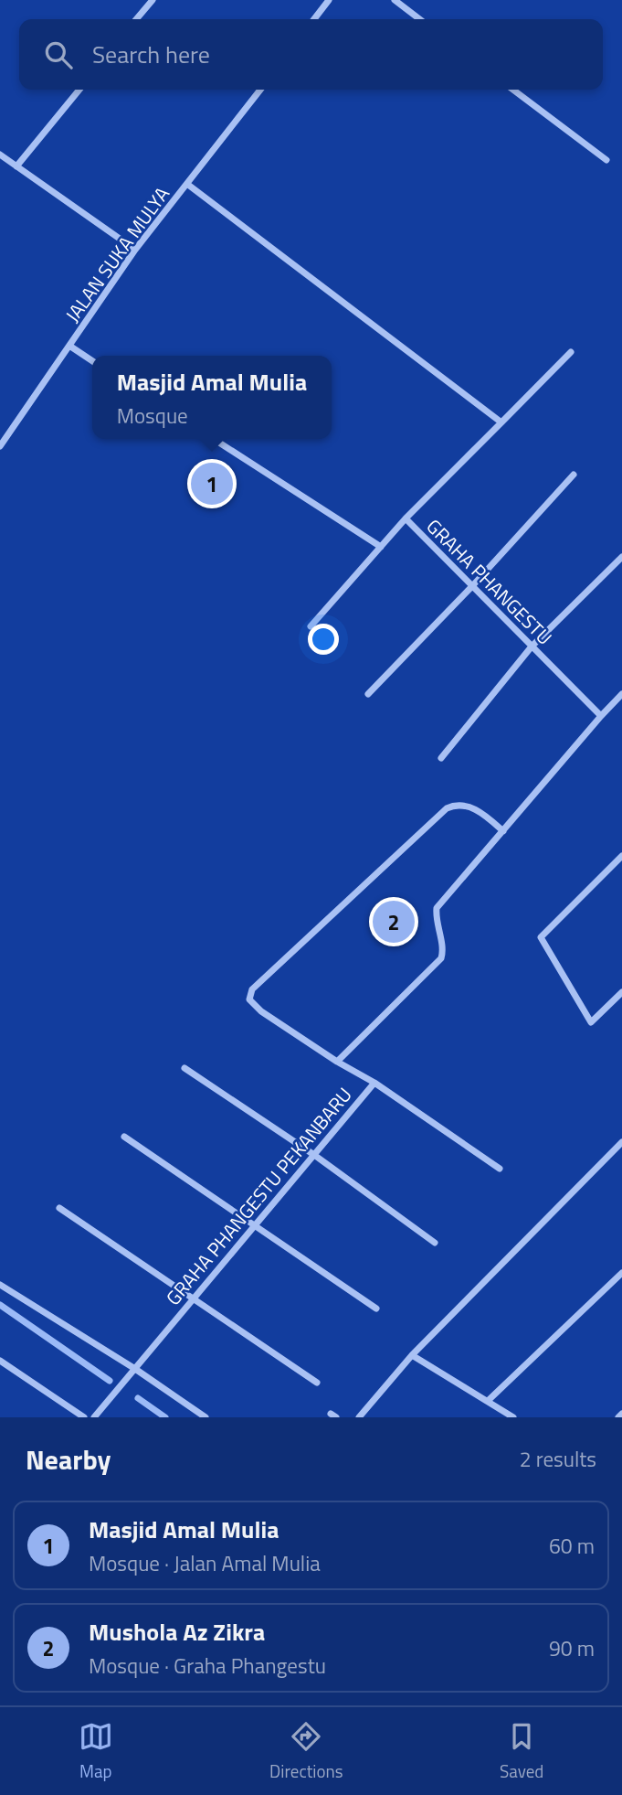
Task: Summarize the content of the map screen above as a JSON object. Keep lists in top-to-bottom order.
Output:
{
  "streets": {
    "street": ["JALAN SUKA MULYA", "GRAHA PHANGESTU", "GRAHA PHANGESTU PEKANBARU"]
  },
  "page": {
    "search": "Search here",
    "popup": ["Masjid Amal Mulia", "Mosque"],
    "pins": ["1", "2"],
    "heading": ["Nearby", "2 results"],
    "list": [
      {
        "mark": "1",
        "name": "Masjid Amal Mulia",
        "note": "Mosque · Jalan Amal Mulia",
        "value": "60 m"
      },
      {
        "mark": "2",
        "name": "Mushola Az Zikra",
        "note": "Mosque · Graha Phangestu",
        "value": "90 m"
      }
    ],
    "nav": ["Map", "Directions", "Saved"]
  }
}
